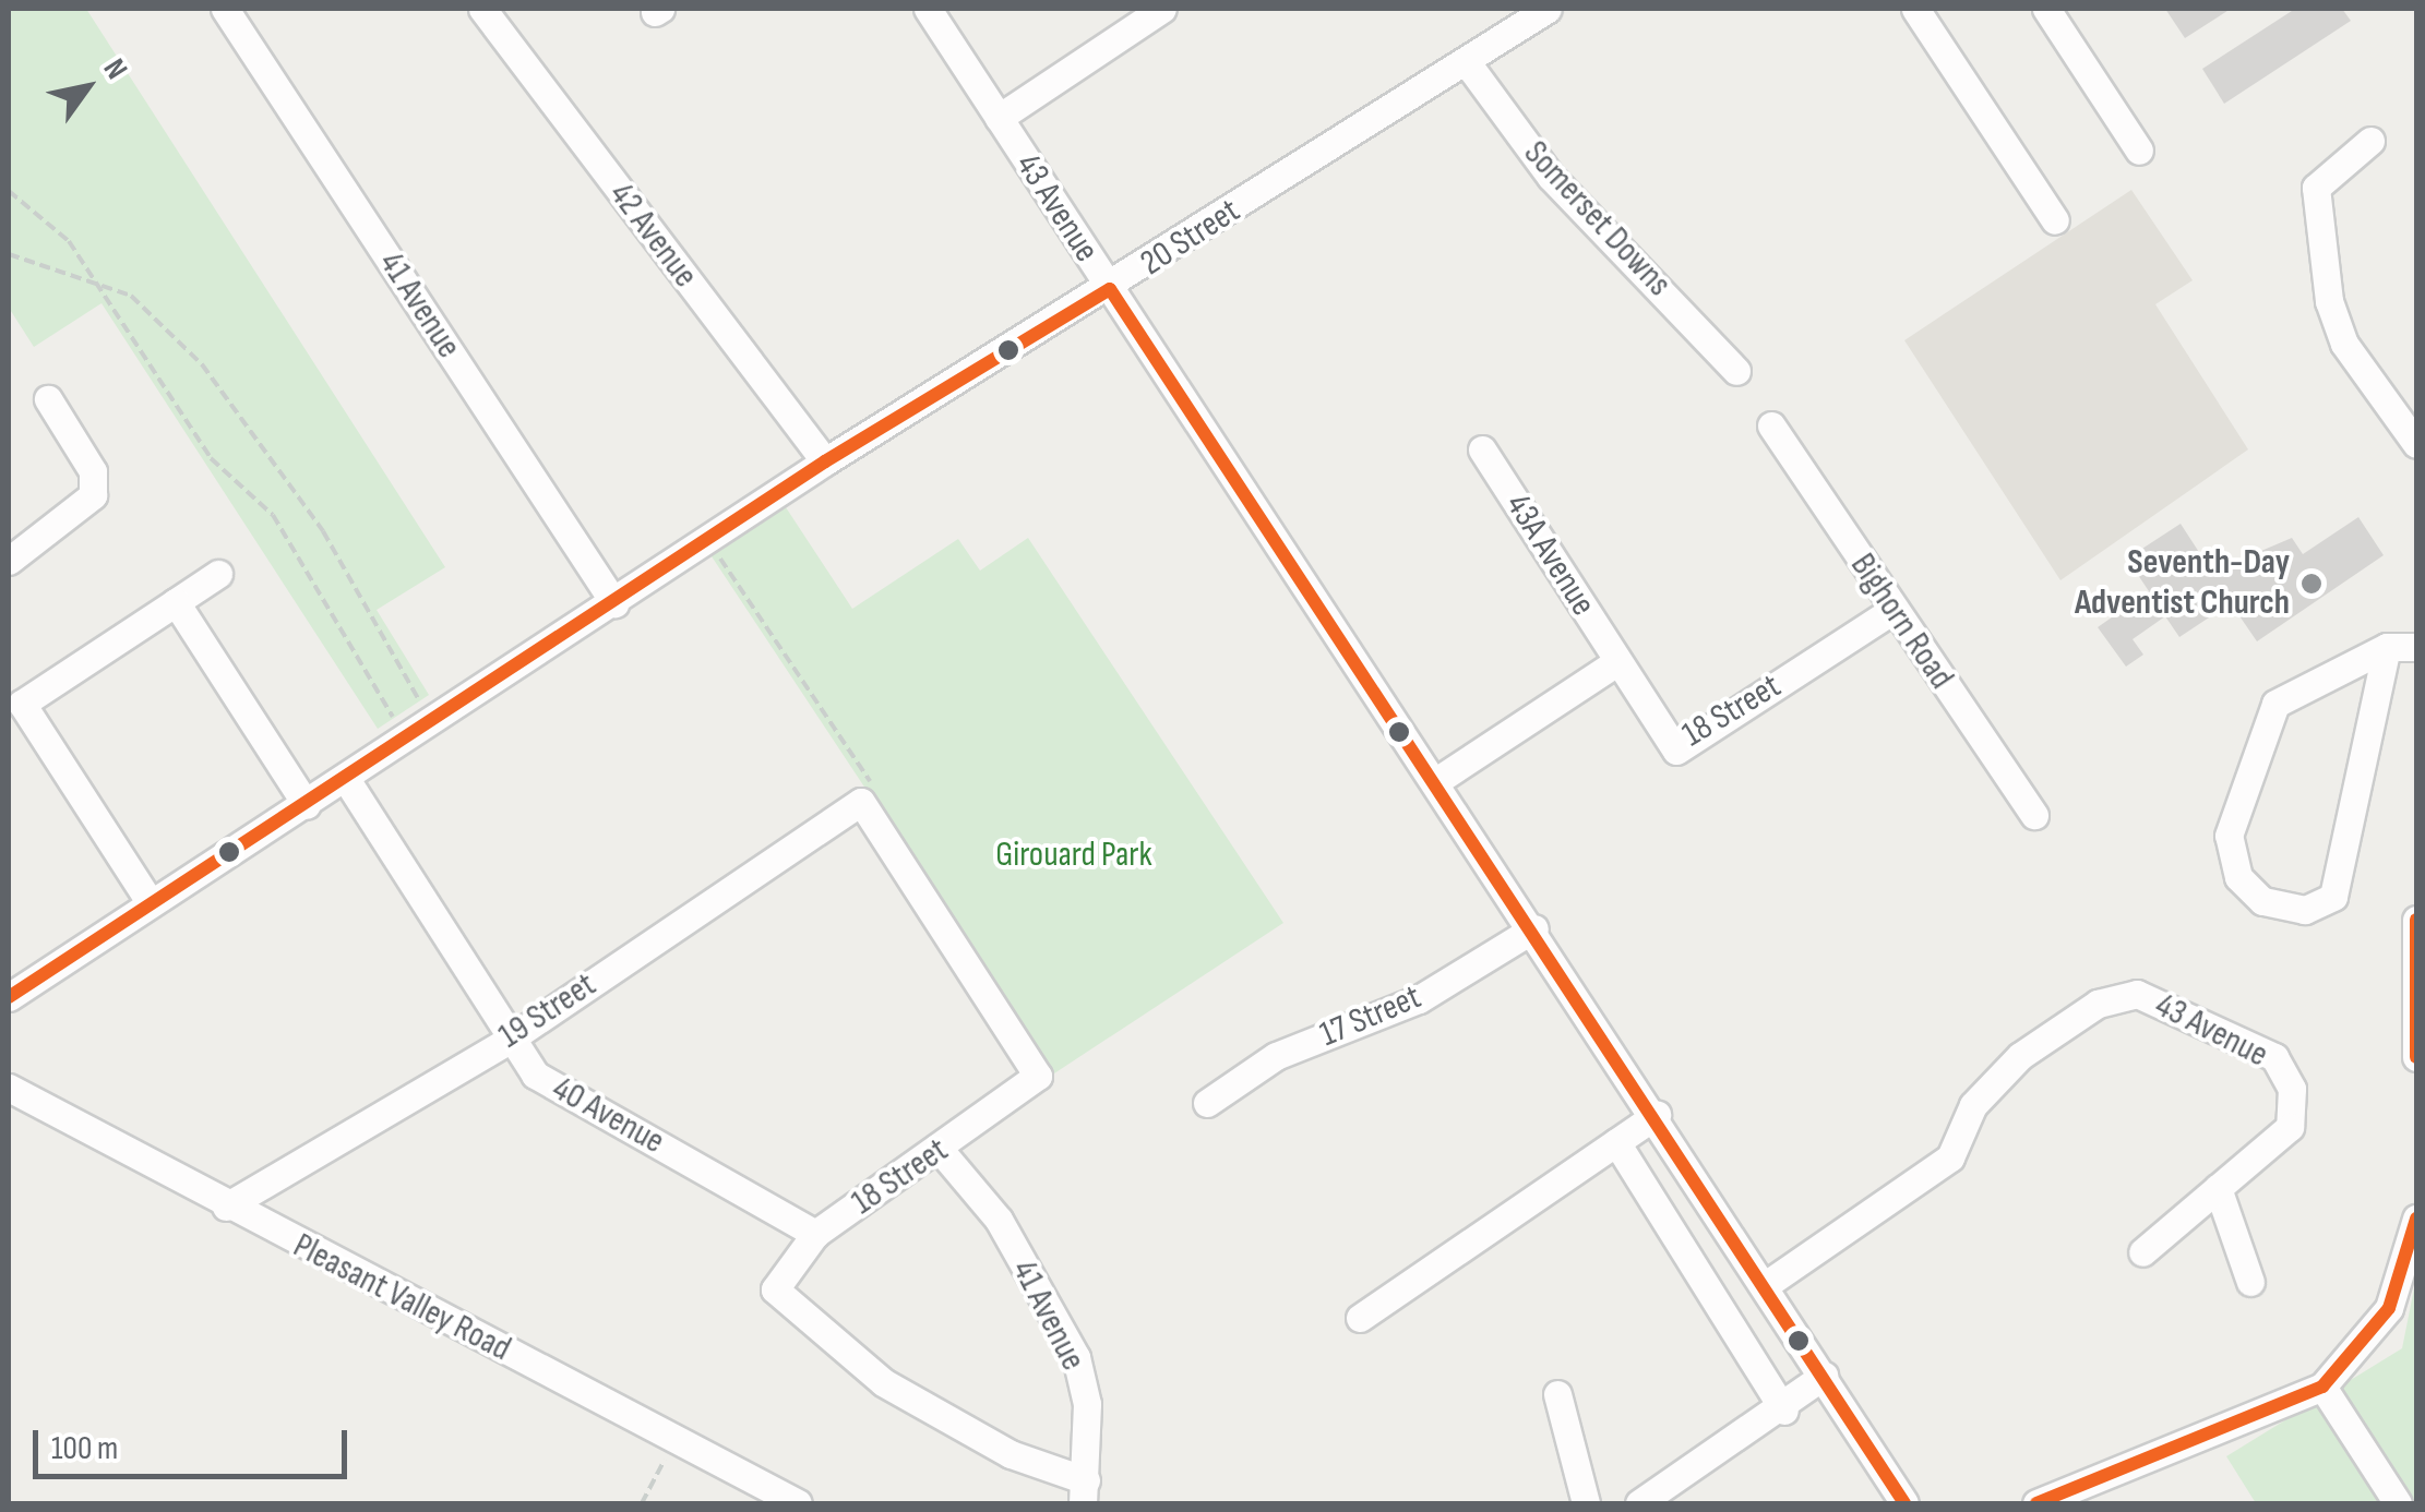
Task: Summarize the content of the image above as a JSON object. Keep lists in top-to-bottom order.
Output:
{
  "streets": {
    "street": [
      "43 Avenue",
      "Somerset Downs",
      "42 Avenue",
      "20 Street",
      "41 Avenue",
      "43A Avenue",
      "Bighorn Road",
      "18 Street",
      "19 Street",
      "17 Street",
      "40 Avenue",
      "Pleasant Valley Road"
    ]
  },
  "crossings": [
    ["43 Avenue", "20 Street"],
    ["43 Avenue", "17 Street"],
    ["Somerset Downs", "20 Street"],
    ["42 Avenue", "20 Street"],
    ["20 Street", "41 Avenue"],
    ["20 Street", "40 Avenue"],
    ["41 Avenue", "18 Street"],
    ["43A Avenue", "18 Street"],
    ["Bighorn Road", "18 Street"],
    ["18 Street", "19 Street"],
    ["18 Street", "40 Avenue"],
    ["19 Street", "40 Avenue"],
    ["19 Street", "Pleasant Valley Road"]
  ],
  "parks": ["Girouard Park"],
  "places": ["Seventh-Day Adventist Church"],
  "scale_bar": "100 m",
  "north": "top right"
}
